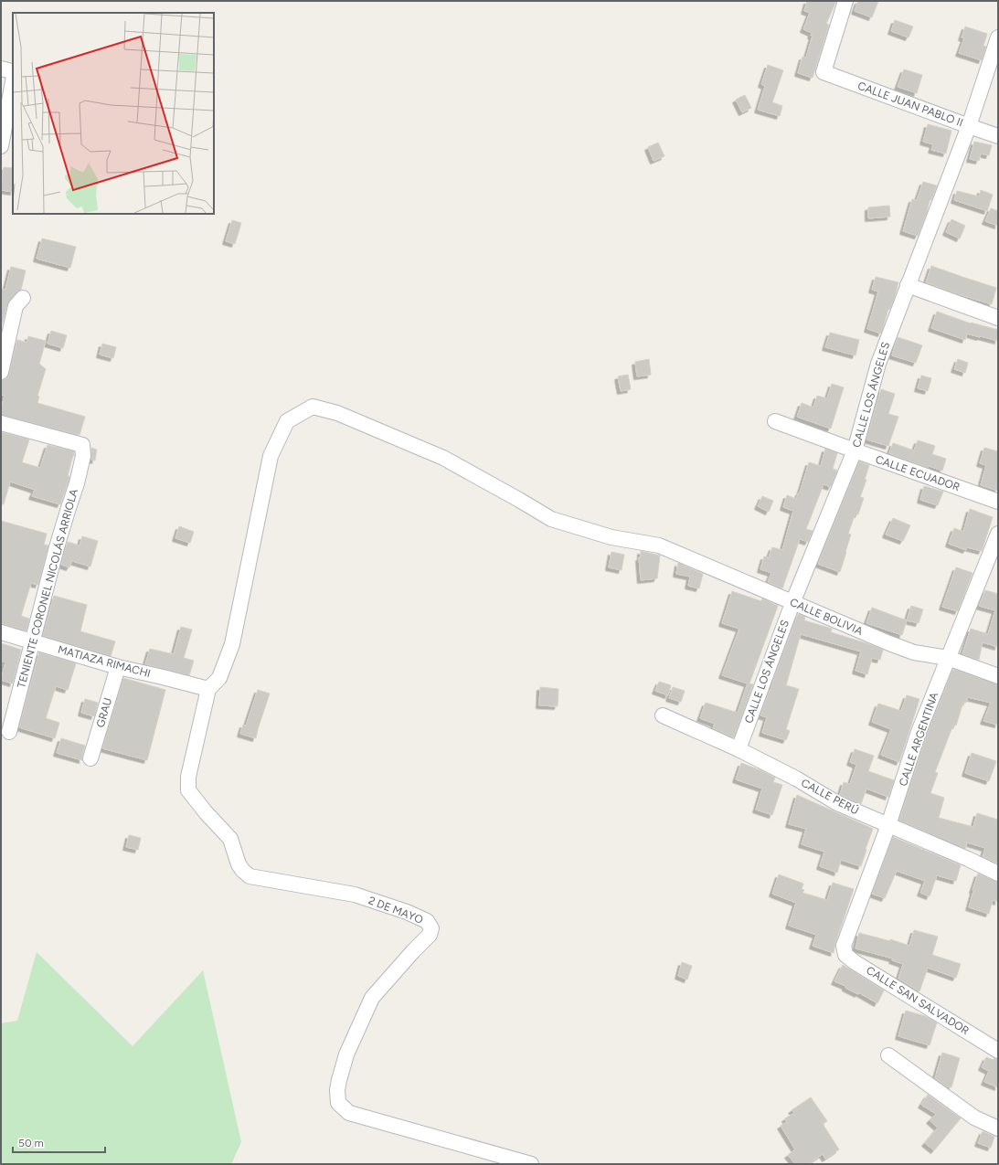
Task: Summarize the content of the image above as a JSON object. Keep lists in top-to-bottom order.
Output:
{
  "streets": {
    "street": [
      "CALLE JUAN PABLO II",
      "CALLE LOS ÁNGELES",
      "CALLE ECUADOR",
      "TENIENTE CORONEL NICOLÁS ARRIOLA",
      "CALLE BOLIVIA",
      "MATIAZA RIMACHI",
      "GRAU",
      "CALLE ARGENTINA",
      "CALLE PERÚ",
      "2 DE MAYO",
      "CALLE SAN SALVADOR"
    ]
  },
  "crossings": [
    ["CALLE JUAN PABLO II", "CALLE LOS ÁNGELES"],
    ["CALLE LOS ÁNGELES", "CALLE ECUADOR"],
    ["CALLE LOS ÁNGELES", "CALLE BOLIVIA"],
    ["CALLE LOS ÁNGELES", "CALLE PERÚ"],
    ["TENIENTE CORONEL NICOLÁS ARRIOLA", "MATIAZA RIMACHI"],
    ["CALLE BOLIVIA", "MATIAZA RIMACHI"],
    ["CALLE BOLIVIA", "CALLE ARGENTINA"],
    ["CALLE BOLIVIA", "2 DE MAYO"],
    ["MATIAZA RIMACHI", "GRAU"],
    ["MATIAZA RIMACHI", "2 DE MAYO"],
    ["CALLE ARGENTINA", "CALLE PERÚ"],
    ["CALLE ARGENTINA", "CALLE SAN SALVADOR"]
  ],
  "scale_bar": "50 m"
}
